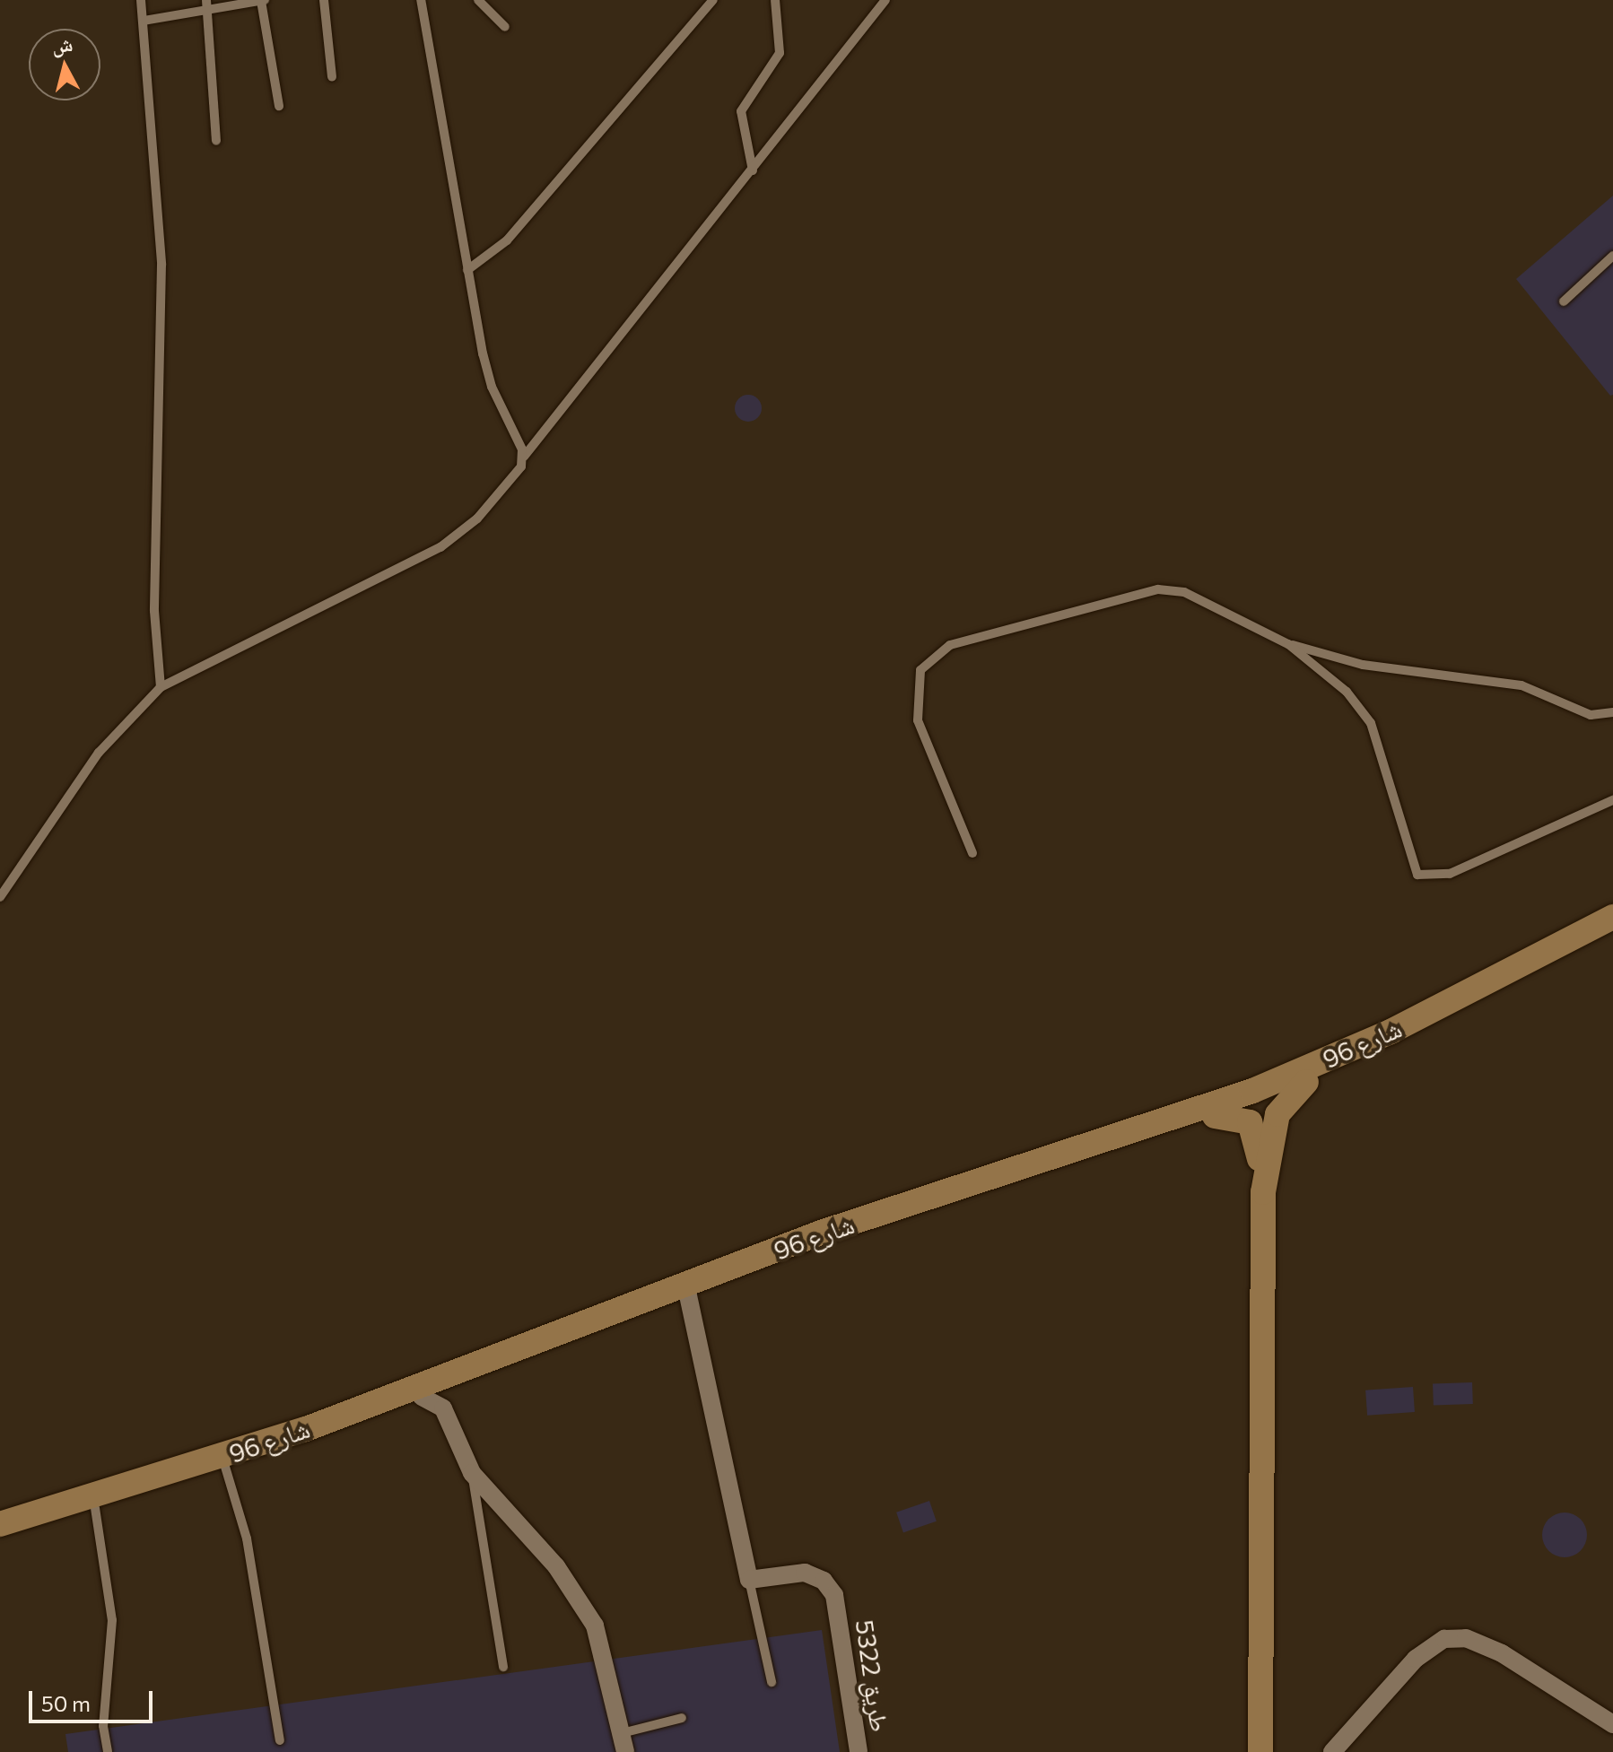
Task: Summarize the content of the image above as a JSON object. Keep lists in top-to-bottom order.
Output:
{
  "streets": {
    "street": ["شارع 96", "طريق 5322"]
  },
  "scale_bar": "50 m",
  "north": "top"
}
